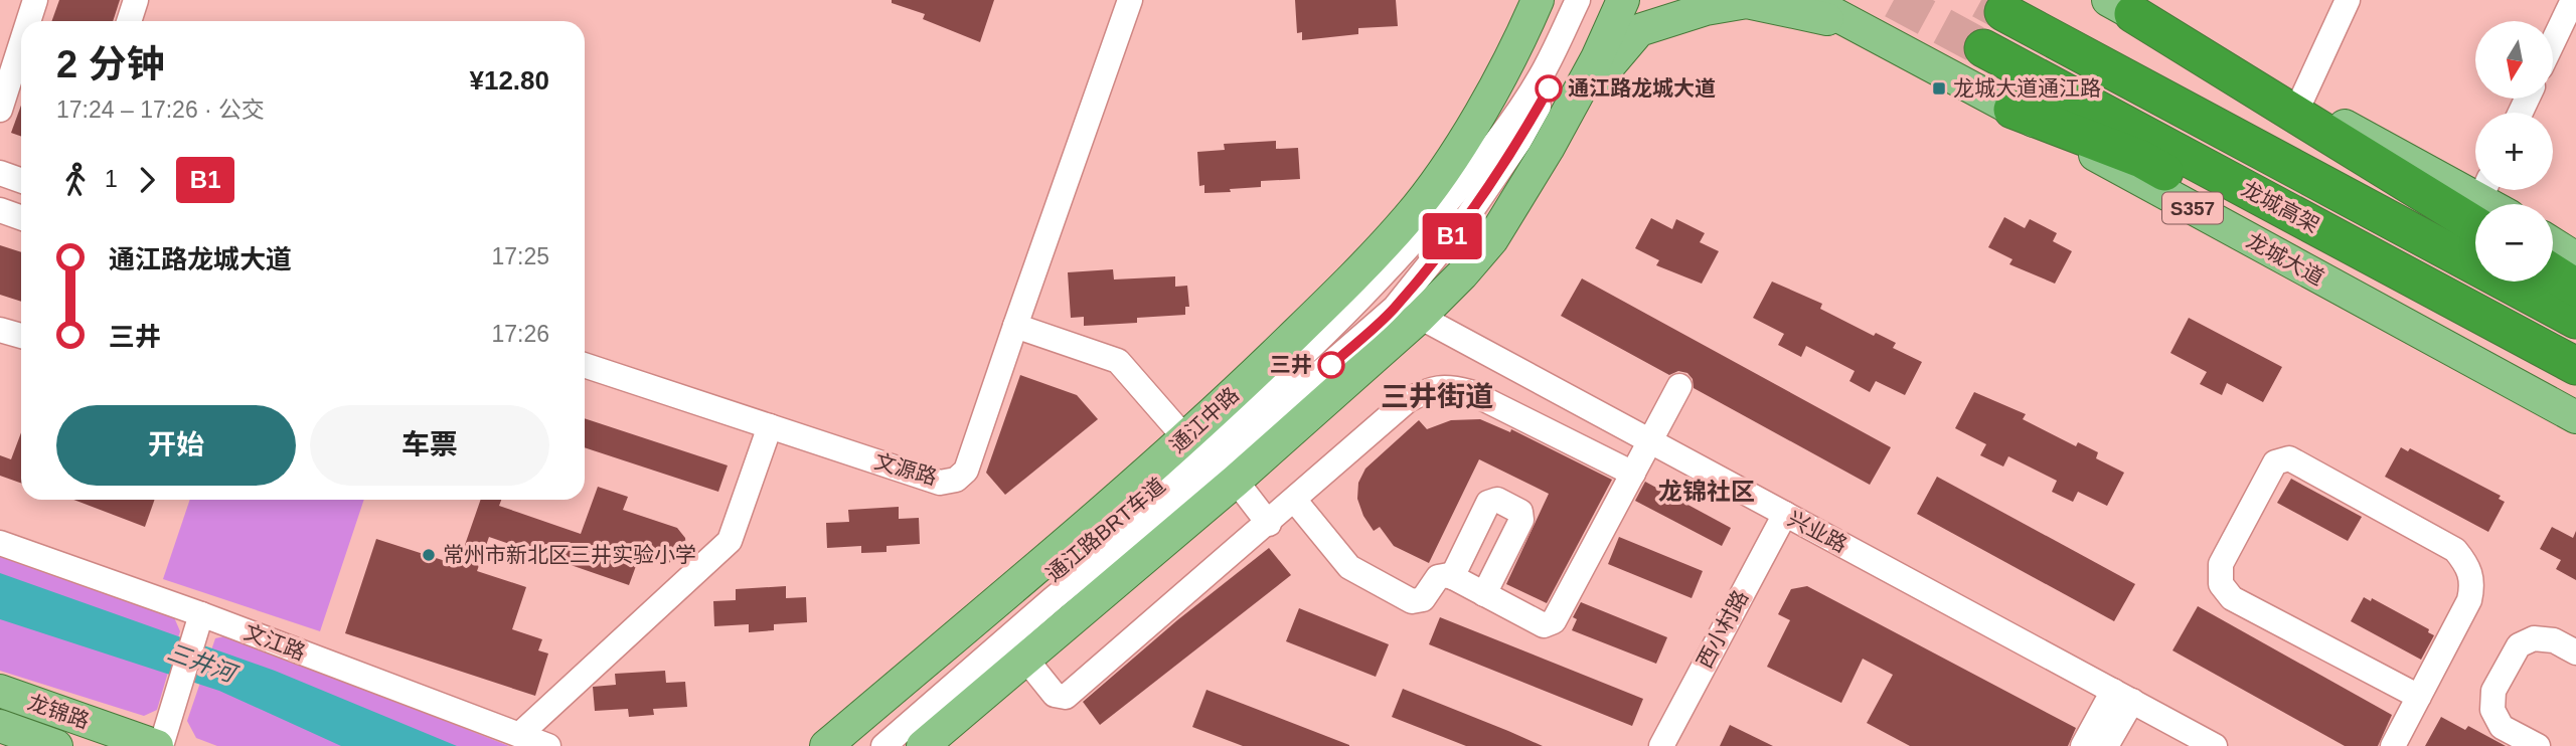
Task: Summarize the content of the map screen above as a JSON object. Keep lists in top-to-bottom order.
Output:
{
  "streets": {
    "highway": ["龙城高架"],
    "main road": [
      "S357",
      "龙城大道",
      "通江中路",
      "龙锦路"
    ],
    "street": [
      "文源路",
      "通江路BRT车道",
      "兴业路",
      "西小村路",
      "文江路"
    ]
  },
  "crossings": [
    ["兴业路", "西小村路"]
  ],
  "districts": ["三井街道", "龙锦社区"],
  "water": ["三井河"],
  "places": {
    "other": ["通江路龙城大道", "三井", "常州市新北区三井实验小学"],
    "transit": ["龙城大道通江路"]
  },
  "lines": ["bus line B1"],
  "north": "bottom",
  "page": {
    "on_map": "B1",
    "map_buttons": ["+", "−"],
    "heading": ["2 分钟", "17:24 – 17:26 · 公交", "¥12.80"],
    "legs": ["1", "B1"],
    "list": [
      {
        "name": "通江路龙城大道",
        "value": "17:25"
      },
      {
        "name": "三井",
        "value": "17:26"
      }
    ],
    "buttons": ["开始", "车票"]
  }
}
